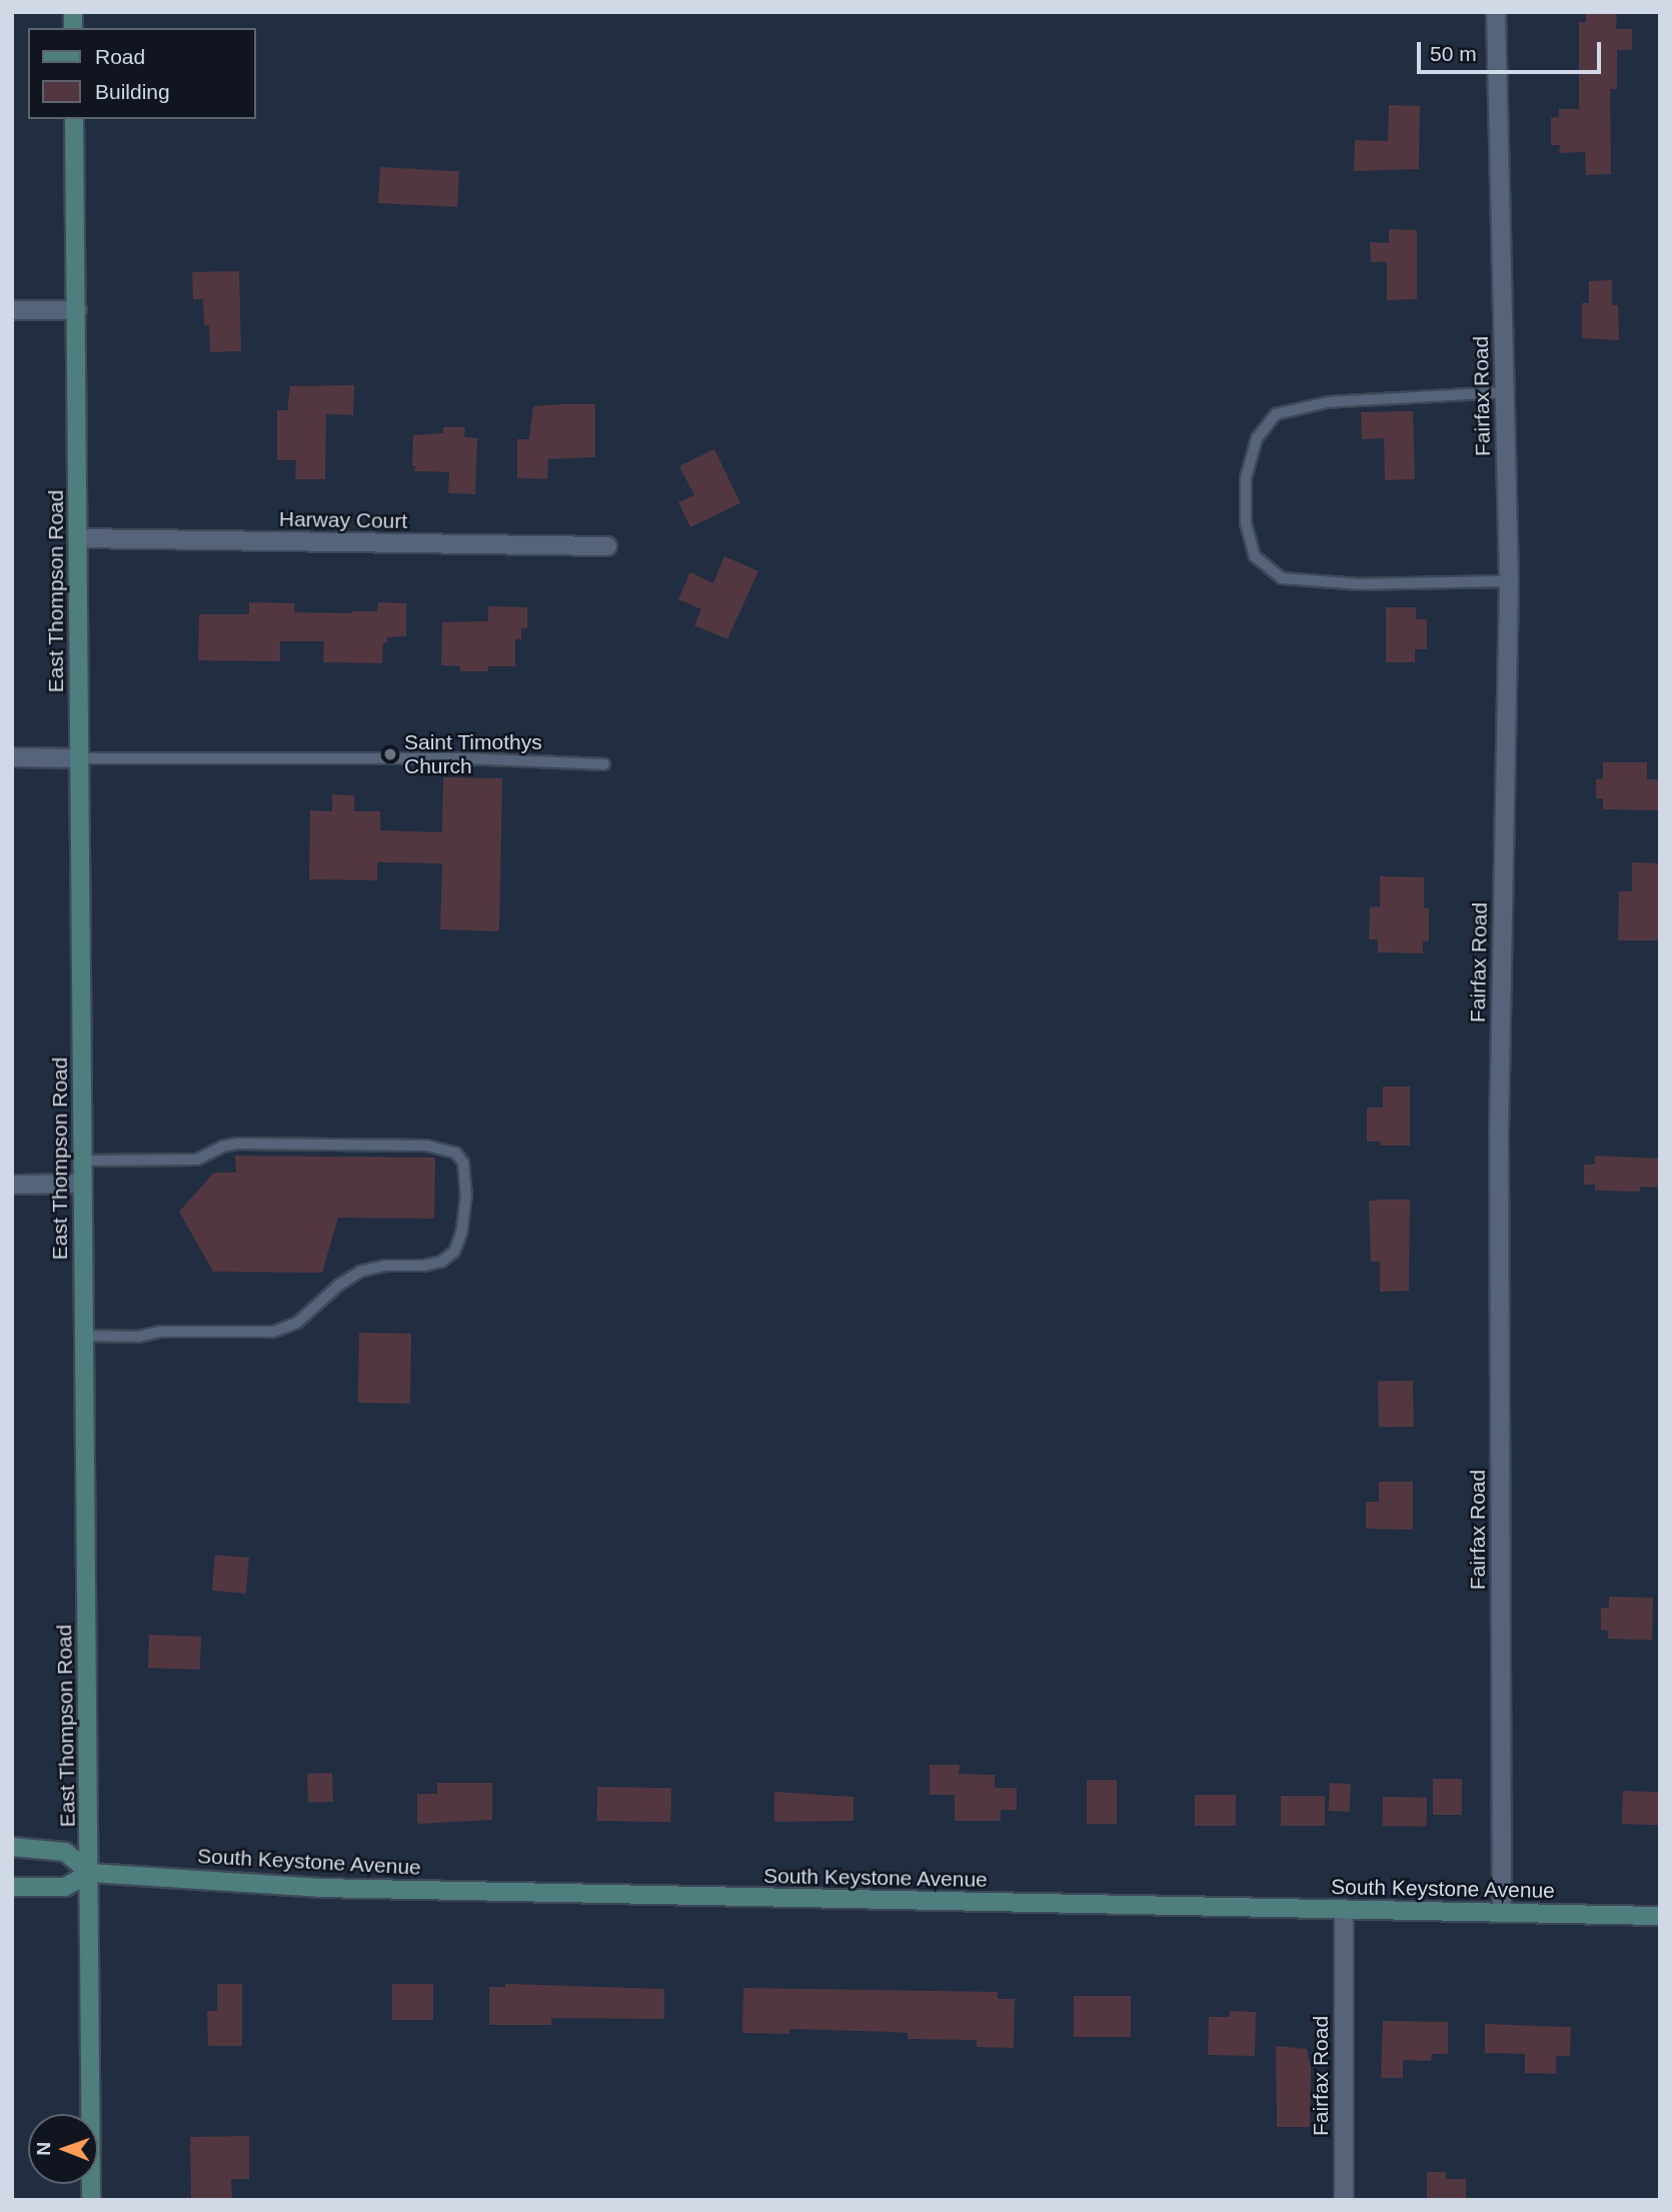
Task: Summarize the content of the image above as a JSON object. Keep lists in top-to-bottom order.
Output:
{
  "streets": {
    "main road": ["East Thompson Road", "South Keystone Avenue"],
    "street": ["Fairfax Road", "Harway Court"]
  },
  "crossings": [
    ["Fairfax Road", "South Keystone Avenue"],
    ["Harway Court", "East Thompson Road"],
    ["East Thompson Road", "South Keystone Avenue"]
  ],
  "places": ["Saint Timothys Church"],
  "legend": ["Road", "Building"],
  "scale_bar": "50 m",
  "north": "left"
}
